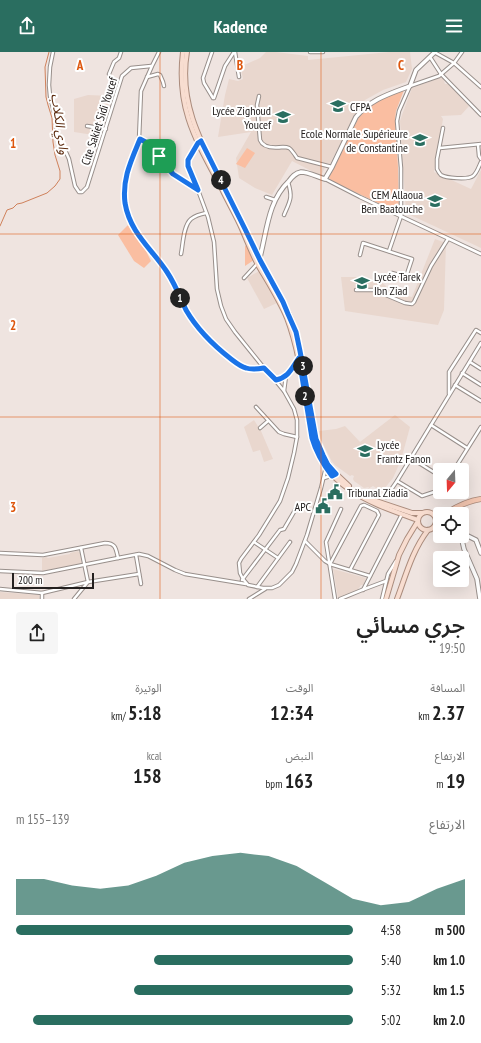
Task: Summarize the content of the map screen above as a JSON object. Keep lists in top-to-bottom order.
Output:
{
  "streets": {
    "street": ["Cite Sakiet Sidi Youcef"]
  },
  "water": ["وادي الكلاب"],
  "places": {
    "school or university": [
      "CFPA",
      "Lycée Zighoud Youcef",
      "Ecole Normale Supérieure de Constantine",
      "CEM Allaoua Ben Baatouche",
      "Lycée Tarek Ibn Ziad",
      "Lycée Frantz Fanon"
    ],
    "public building": ["Tribunal Ziadia", "APC"]
  },
  "scale_bar": "200 m",
  "north": "bottom",
  "page": {
    "header": "Kadence",
    "pins": [
      "4",
      "1",
      "3",
      "2"
    ],
    "scale": "200 m",
    "heading": ["جري مسائي", "19:50"],
    "stats": [
      ["المسافة", "2.37 km"],
      ["الوقت", "12:34"],
      ["الوتيرة", "5:18 /km"],
      ["الارتفاع", "19 m"],
      ["النبض", "163 bpm"],
      ["kcal", "158"]
    ],
    "chart": ["الارتفاع", "139–155 m"],
    "list": [
      {
        "name": "500 m",
        "note": "4:58"
      },
      {
        "name": "1.0 km",
        "note": "5:40"
      },
      {
        "name": "1.5 km",
        "note": "5:32"
      },
      {
        "name": "2.0 km",
        "note": "5:02"
      }
    ]
  },
  "grid": {
    "columns": ["A", "B", "C"],
    "rows": ["1", "2", "3"]
  }
}
